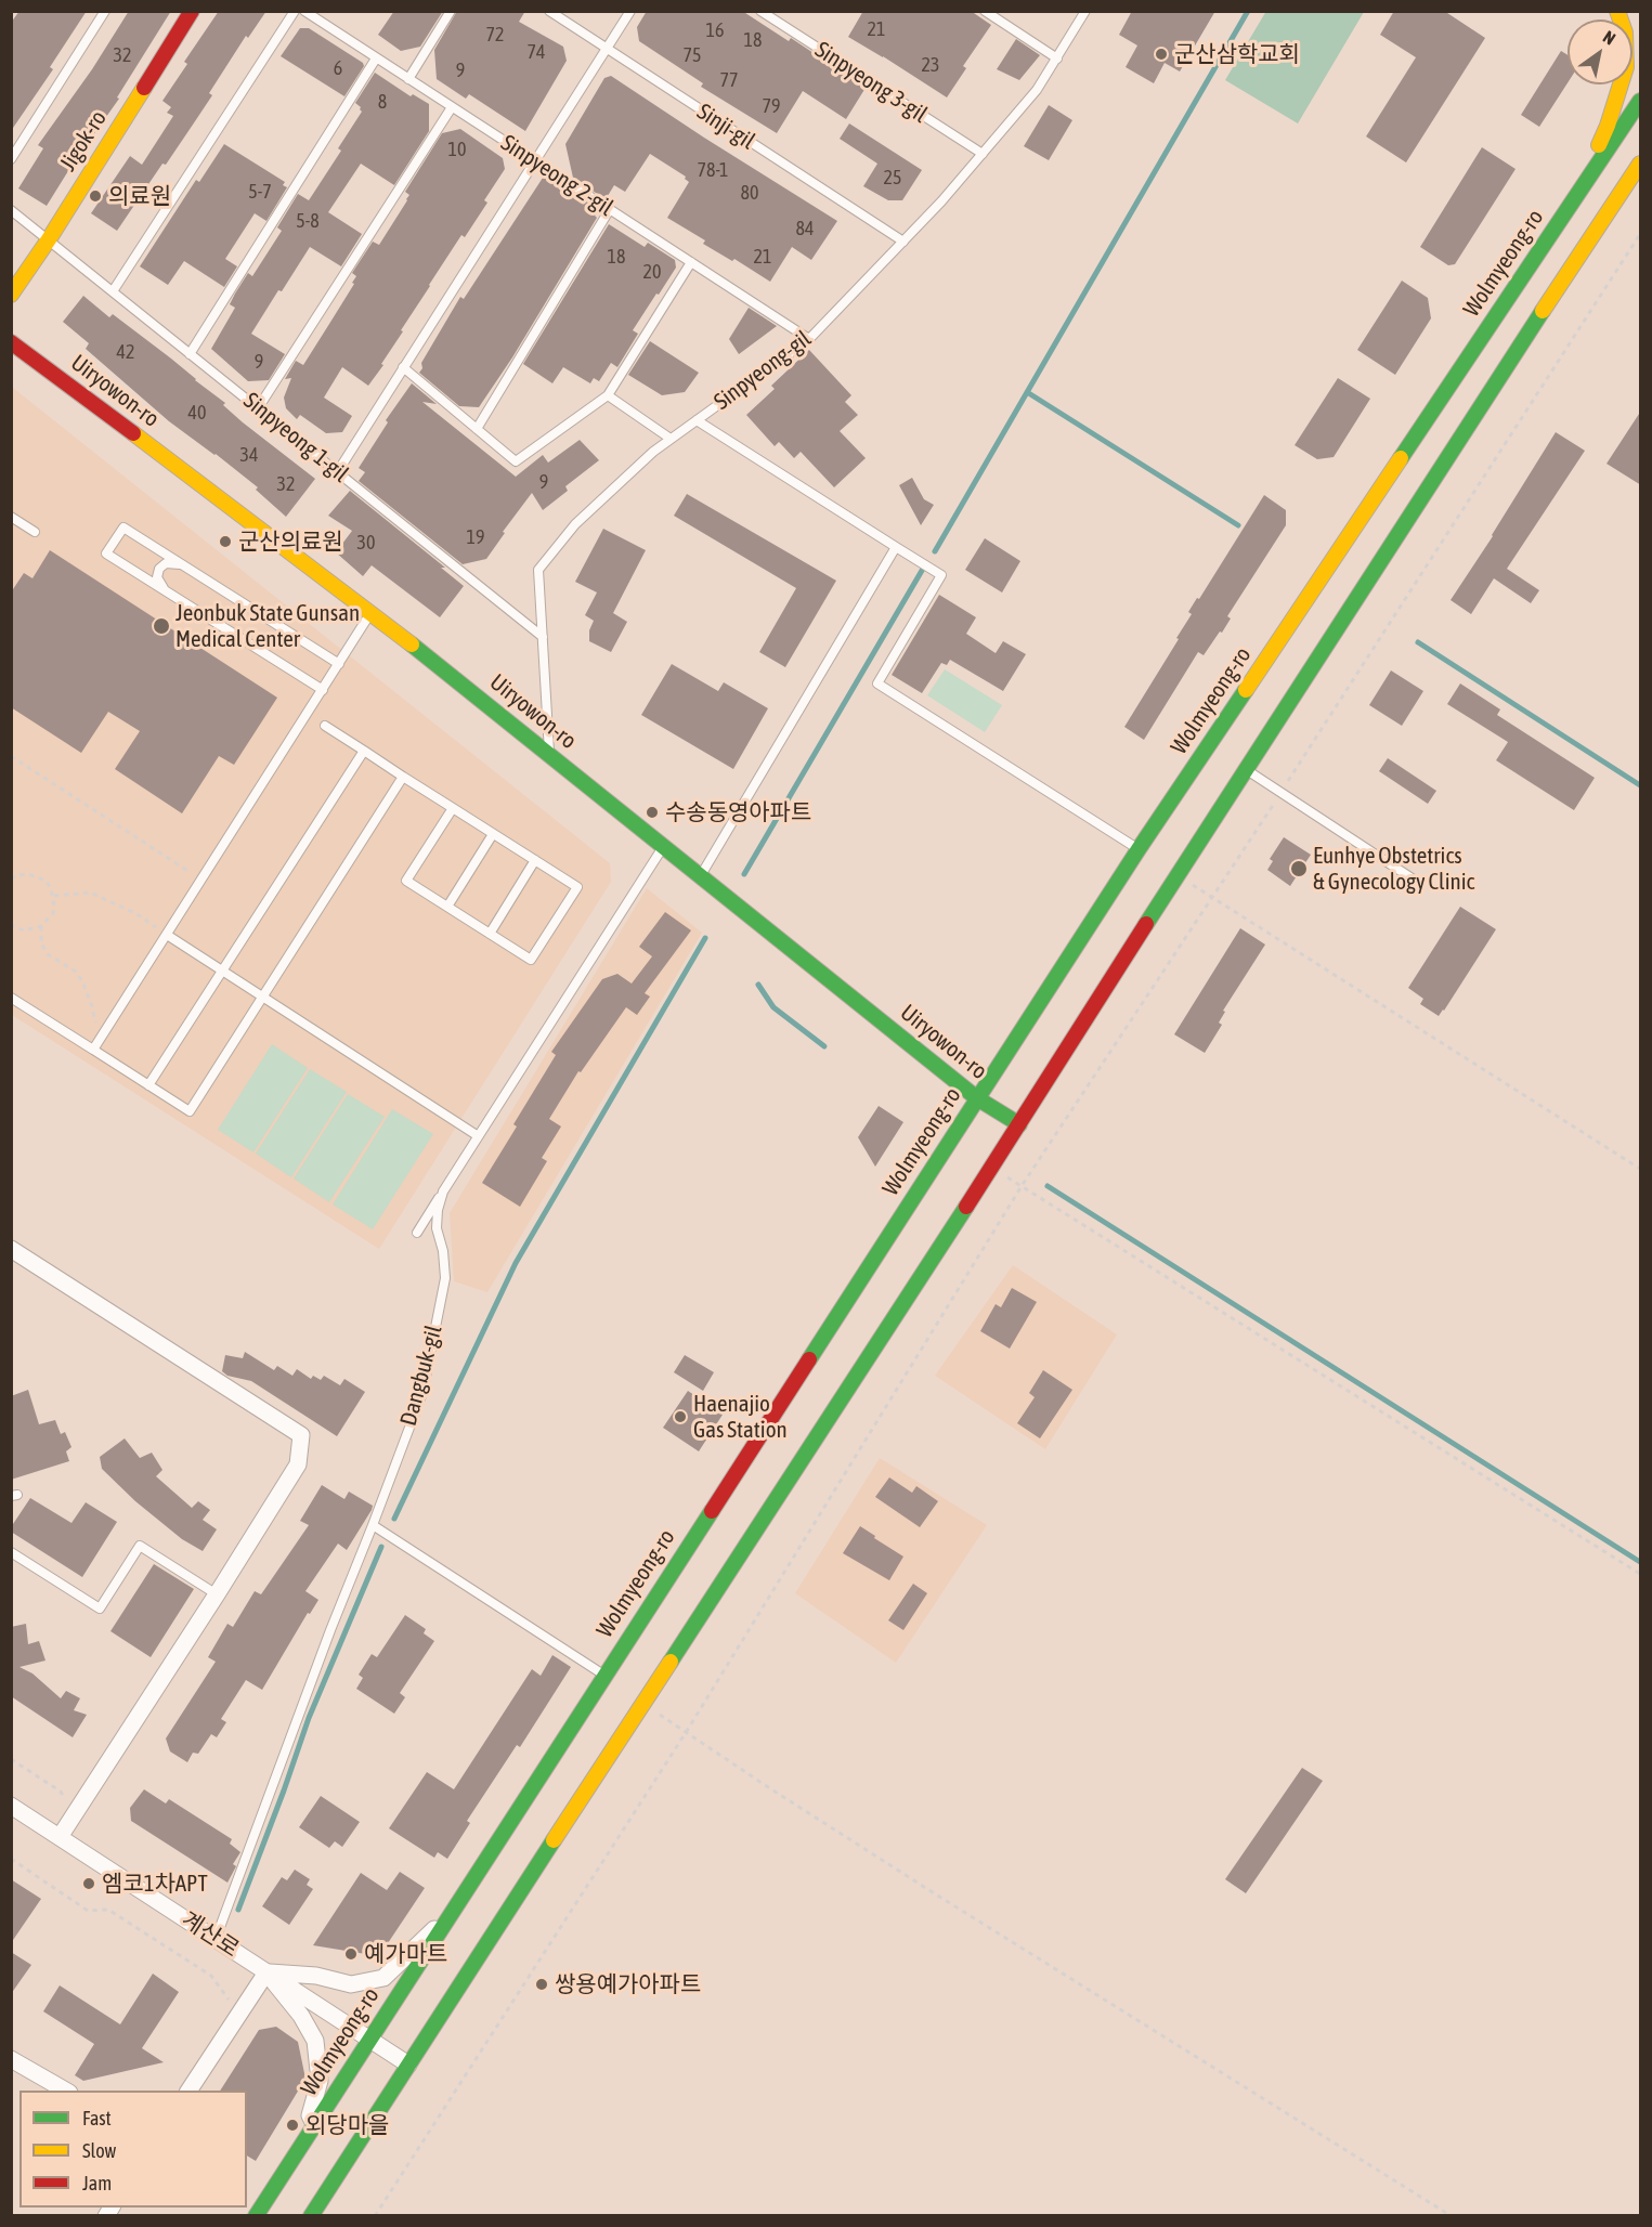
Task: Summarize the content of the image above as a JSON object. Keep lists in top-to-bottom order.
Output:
{
  "streets": {
    "street": [
      "Jigok-ro",
      "Wolmyeong-ro",
      "Uiryowon-ro",
      "계산로"
    ],
    "lane": [
      "Sinpyeong 3-gil",
      "Sinji-gil",
      "Sinpyeong 2-gil",
      "Sinpyeong-gil",
      "Sinpyeong 1-gil",
      "Dangbuk-gil"
    ]
  },
  "crossings": [
    ["Sinpyeong 3-gil", "Sinpyeong-gil"],
    ["Sinji-gil", "Sinpyeong-gil"],
    ["Jigok-ro", "Sinpyeong 1-gil"],
    ["Sinpyeong 2-gil", "Sinpyeong-gil"],
    ["Wolmyeong-ro", "Uiryowon-ro"],
    ["Wolmyeong-ro", "계산로"],
    ["Sinpyeong-gil", "Uiryowon-ro"],
    ["Sinpyeong-gil", "Sinpyeong 1-gil"],
    ["Uiryowon-ro", "Dangbuk-gil"],
    ["Dangbuk-gil", "계산로"]
  ],
  "places": [
    "군산삼학교회",
    "의료원",
    "군산의료원",
    "Jeonbuk State Gunsan Medical Center",
    "수송동영아파트",
    "Eunhye Obstetrics & Gynecology Clinic",
    "Haenajio Gas Station",
    "엠코1차APT",
    "예가마트",
    "쌍용예가아파트",
    "외당마을"
  ],
  "house_numbers": [
    "21",
    "16",
    "72",
    "18",
    "74",
    "32",
    "75",
    "23",
    "6",
    "9",
    "77",
    "8",
    "79",
    "10",
    "78-1",
    "25",
    "5-7",
    "80",
    "5-8",
    "84",
    "18",
    "21",
    "20",
    "42",
    "9",
    "40",
    "34",
    "9",
    "32",
    "19",
    "30"
  ],
  "legend": ["Fast", "Slow", "Jam"],
  "north": "top right"
}
